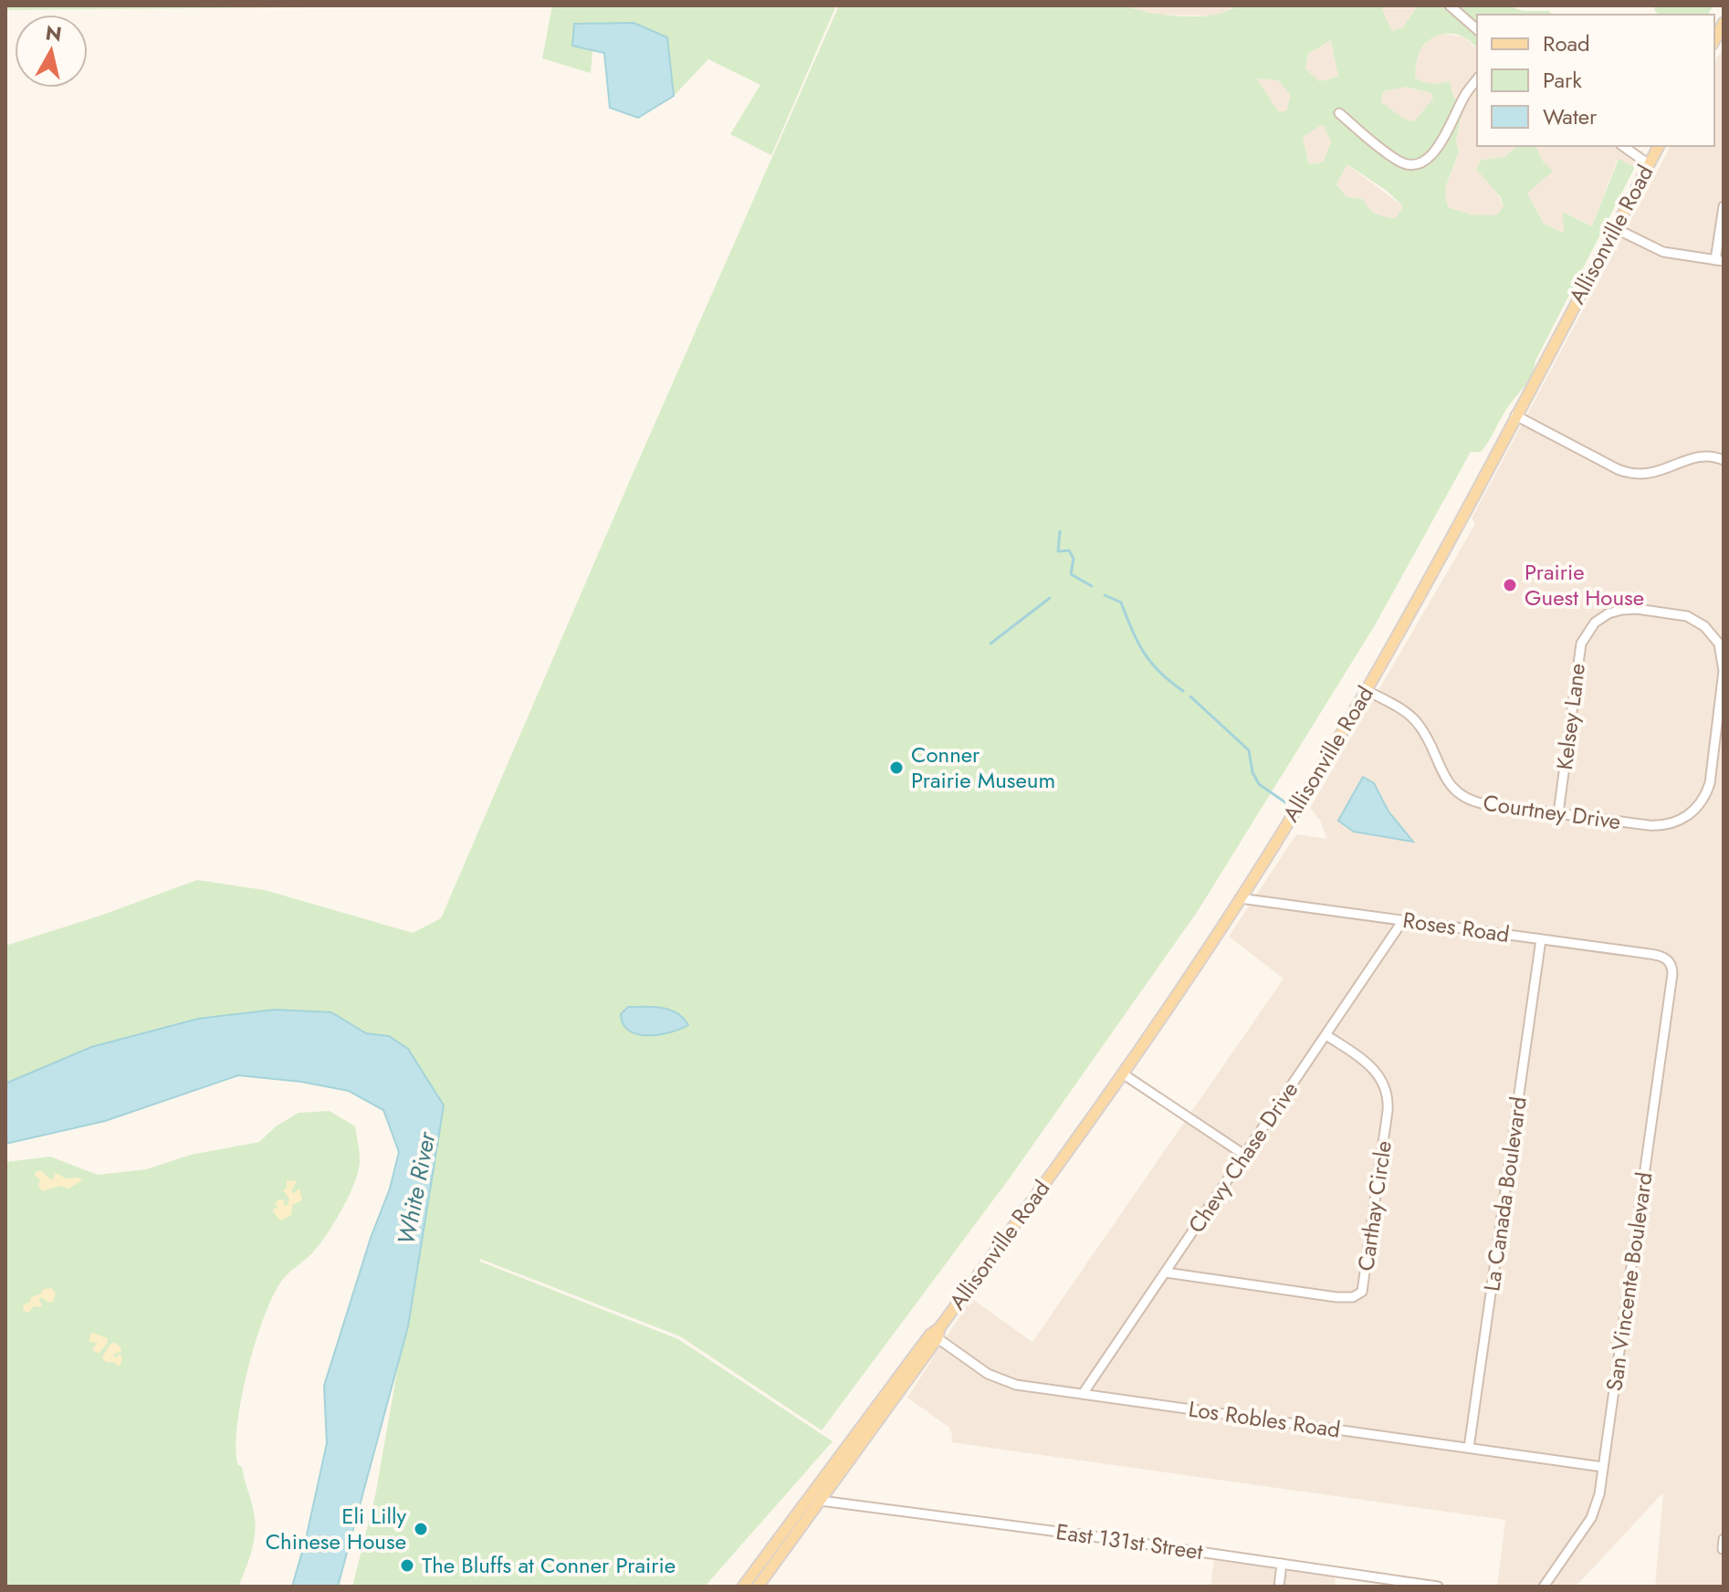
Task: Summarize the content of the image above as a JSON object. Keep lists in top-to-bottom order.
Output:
{
  "streets": {
    "main road": ["Allisonville Road"],
    "street": [
      "Kelsey Lane",
      "Courtney Drive",
      "Roses Road",
      "Chevy Chase Drive",
      "La Canada Boulevard",
      "Carthay Circle",
      "San Vincente Boulevard",
      "Los Robles Road",
      "East 131st Street"
    ]
  },
  "crossings": [
    ["Allisonville Road", "Courtney Drive"],
    ["Allisonville Road", "Roses Road"],
    ["Allisonville Road", "Los Robles Road"],
    ["Allisonville Road", "East 131st Street"],
    ["Kelsey Lane", "Courtney Drive"],
    ["Roses Road", "Chevy Chase Drive"],
    ["Roses Road", "La Canada Boulevard"],
    ["Roses Road", "San Vincente Boulevard"],
    ["Chevy Chase Drive", "Carthay Circle"],
    ["Chevy Chase Drive", "Los Robles Road"],
    ["La Canada Boulevard", "Los Robles Road"],
    ["San Vincente Boulevard", "Los Robles Road"]
  ],
  "water": ["White River"],
  "places": [
    "Prairie Guest House",
    "Conner Prairie Museum",
    "Eli Lilly Chinese House",
    "The Bluffs at Conner Prairie"
  ],
  "legend": ["Road", "Park", "Water"],
  "north": "top"
}
